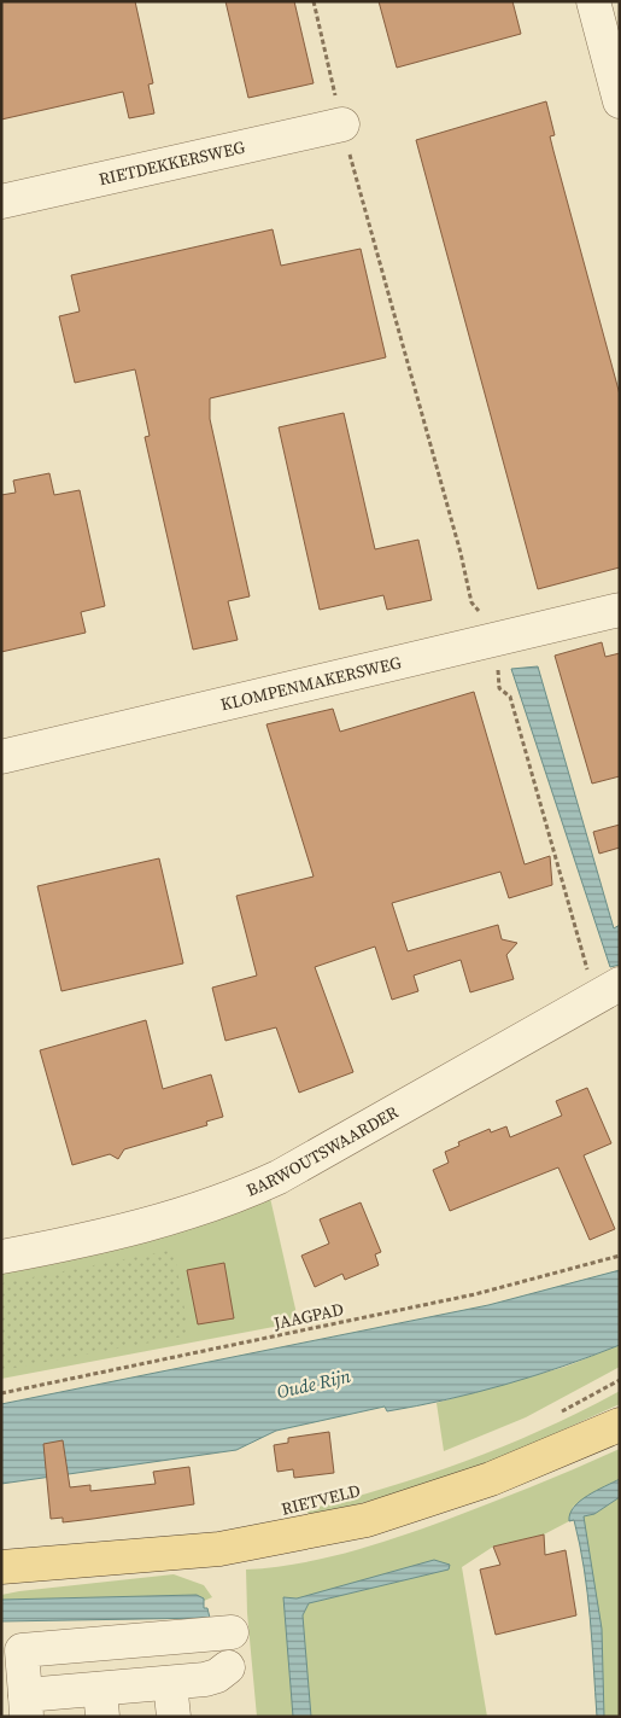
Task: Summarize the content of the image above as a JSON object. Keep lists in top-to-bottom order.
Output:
{
  "streets": {
    "main road": ["RIETVELD"],
    "street": ["RIETDEKKERSWEG", "KLOMPENMAKERSWEG", "BARWOUTSWAARDER"],
    "path": ["JAAGPAD"]
  },
  "water": ["Oude Rijn"]
}
